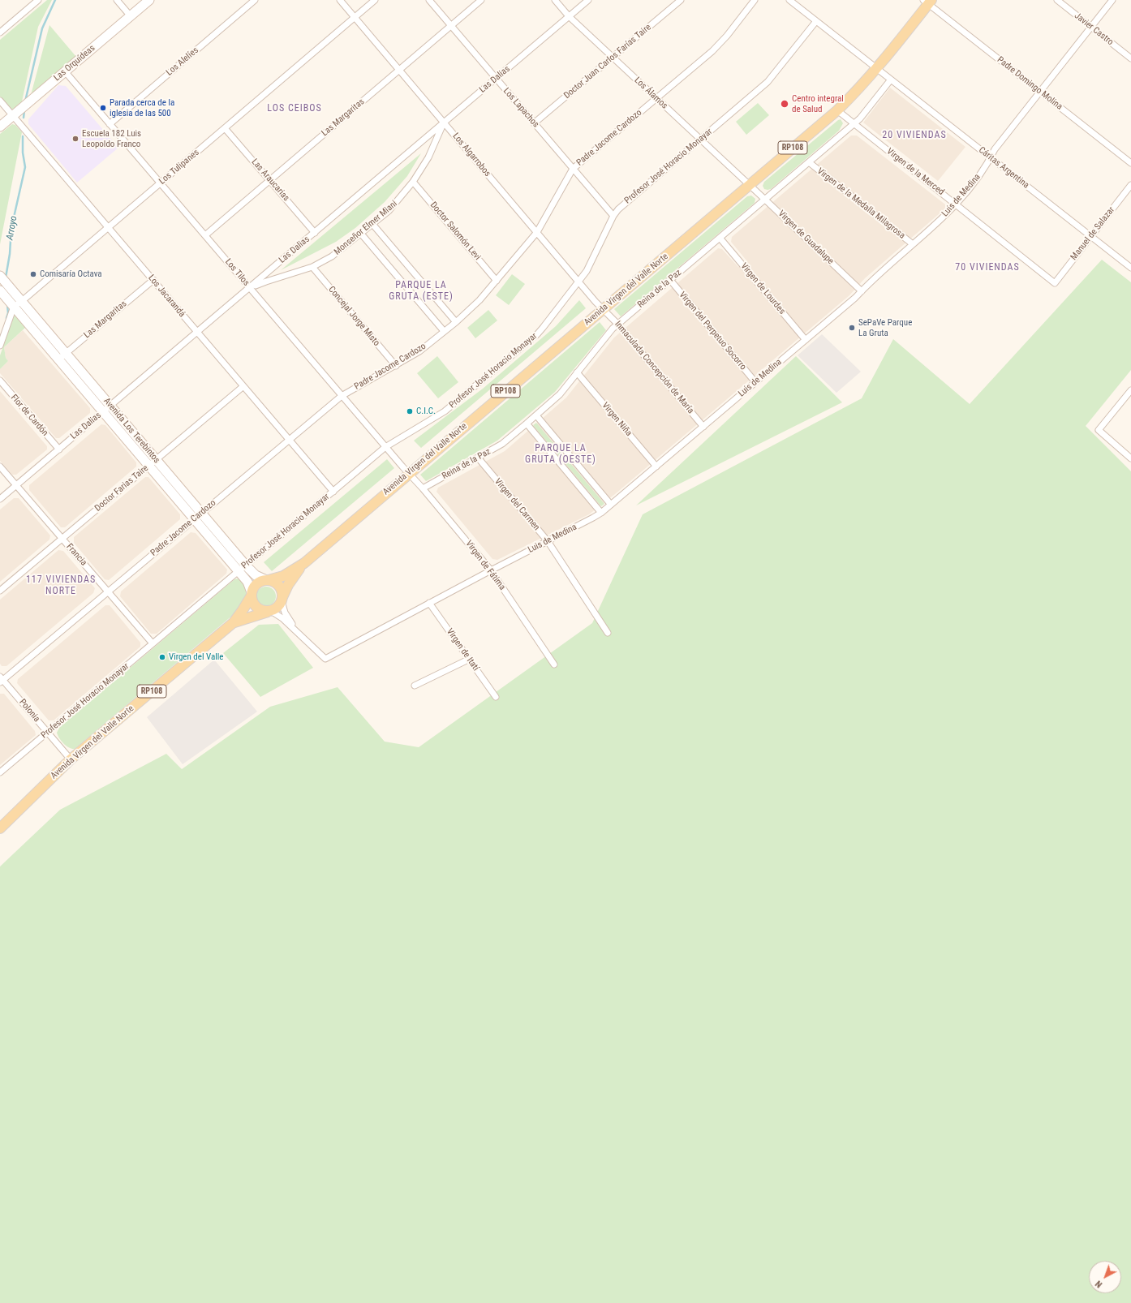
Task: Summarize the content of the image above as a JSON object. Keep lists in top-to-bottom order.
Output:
{
  "streets": {
    "main road": [
      "Las Orquídeas",
      "RP108",
      "Avenida Virgen del Valle Norte",
      "Avenida Los Terebintos"
    ],
    "street": [
      "Javier Castro",
      "Los Alelíes",
      "Doctor Juan Carlos Farías Taire",
      "Las Dalias",
      "Padre Domingo Molina",
      "Los Álamos",
      "Los Lapachos",
      "Las Margaritas",
      "Padre Jacome Cardozo",
      "Los Algarrobos",
      "Profesor José Horacio Monayar",
      "Los Tulipanes",
      "Cáritas Argentina",
      "Virgen de la Merced",
      "Las Araucarias",
      "Luis de Medina",
      "Virgen de la Medalla Milagrosa",
      "Monseñor Elmer Miani",
      "Doctor Salomón Levi",
      "Manuel de Salazar",
      "Virgen de Guadalupe",
      "Los Tilos",
      "Reina de la Paz",
      "Virgen de Lourdes",
      "Los Jacarandá",
      "Concejal Jorge Misto",
      "Virgen del Perpetuo Socorro",
      "Inmaculada Concepción de María",
      "Flor de Cardón",
      "Virgen Niña",
      "Doctor Farias Taire",
      "Virgen del Carmen",
      "Francia",
      "Virgen de Fátima",
      "Virgen de Itatí",
      "Polonia"
    ]
  },
  "crossings": [
    ["Javier Castro", "Luis de Medina"],
    ["Los Alelíes", "Los Tilos"],
    ["Doctor Juan Carlos Farías Taire", "Los Álamos"],
    ["Doctor Juan Carlos Farías Taire", "Los Lapachos"],
    ["Las Orquídeas", "Los Tilos"],
    ["Las Orquídeas", "Los Jacarandá"],
    ["Las Dalias", "Los Álamos"],
    ["Las Dalias", "Los Lapachos"],
    ["Las Dalias", "Los Algarrobos"],
    ["Las Dalias", "Las Araucarias"],
    ["Las Dalias", "Monseñor Elmer Miani"],
    ["Las Dalias", "Los Tilos"],
    ["Las Dalias", "Los Jacarandá"],
    ["Las Dalias", "Flor de Cardón"],
    ["Las Dalias", "Avenida Los Terebintos"],
    ["Las Dalias", "Francia"],
    ["Padre Domingo Molina", "Luis de Medina"],
    ["Padre Domingo Molina", "Avenida Virgen del Valle Norte"],
    ["Los Álamos", "Padre Jacome Cardozo"],
    ["Los Álamos", "Profesor José Horacio Monayar"],
    ["Los Álamos", "Virgen de Guadalupe"],
    ["Los Álamos", "Avenida Virgen del Valle Norte"],
    ["Los Lapachos", "Las Margaritas"],
    ["Los Lapachos", "Padre Jacome Cardozo"],
    ["Los Lapachos", "Profesor José Horacio Monayar"],
    ["Las Margaritas", "Los Algarrobos"],
    ["Las Margaritas", "Las Araucarias"],
    ["Las Margaritas", "Los Tilos"],
    ["Las Margaritas", "Los Jacarandá"],
    ["Las Margaritas", "Avenida Los Terebintos"],
    ["Padre Jacome Cardozo", "Los Algarrobos"],
    ["Padre Jacome Cardozo", "Doctor Salomón Levi"],
    ["Padre Jacome Cardozo", "Los Tilos"],
    ["Padre Jacome Cardozo", "Los Jacarandá"],
    ["Padre Jacome Cardozo", "Concejal Jorge Misto"],
    ["Padre Jacome Cardozo", "Avenida Los Terebintos"],
    ["Padre Jacome Cardozo", "Francia"],
    ["Padre Jacome Cardozo", "Polonia"],
    ["RP108", "Avenida Virgen del Valle Norte"],
    ["RP108", "Avenida Los Terebintos"],
    ["Los Algarrobos", "Profesor José Horacio Monayar"],
    ["Los Algarrobos", "Los Tulipanes"],
    ["Los Algarrobos", "Monseñor Elmer Miani"],
    ["Los Algarrobos", "Avenida Virgen del Valle Norte"],
    ["Los Algarrobos", "Inmaculada Concepción de María"],
    ["Profesor José Horacio Monayar", "Cáritas Argentina"],
    ["Profesor José Horacio Monayar", "Los Tilos"],
    ["Profesor José Horacio Monayar", "Los Jacarandá"],
    ["Profesor José Horacio Monayar", "Avenida Los Terebintos"],
    ["Profesor José Horacio Monayar", "Francia"],
    ["Profesor José Horacio Monayar", "Polonia"],
    ["Los Tulipanes", "Las Araucarias"],
    ["Los Tulipanes", "Los Tilos"],
    ["Los Tulipanes", "Los Jacarandá"],
    ["Los Tulipanes", "Avenida Los Terebintos"],
    ["Cáritas Argentina", "Luis de Medina"],
    ["Cáritas Argentina", "Manuel de Salazar"],
    ["Cáritas Argentina", "Reina de la Paz"],
    ["Cáritas Argentina", "Avenida Virgen del Valle Norte"],
    ["Virgen de la Merced", "Luis de Medina"],
    ["Virgen de la Merced", "Manuel de Salazar"],
    ["Virgen de la Merced", "Reina de la Paz"],
    ["Virgen de la Merced", "Avenida Virgen del Valle Norte"],
    ["Luis de Medina", "Virgen de la Medalla Milagrosa"],
    ["Luis de Medina", "Virgen de Guadalupe"],
    ["Luis de Medina", "Virgen de Lourdes"],
    ["Luis de Medina", "Virgen del Perpetuo Socorro"],
    ["Luis de Medina", "Inmaculada Concepción de María"],
    ["Luis de Medina", "Virgen Niña"],
    ["Luis de Medina", "Virgen del Carmen"],
    ["Luis de Medina", "Virgen de Fátima"],
    ["Luis de Medina", "Virgen de Itatí"],
    ["Virgen de la Medalla Milagrosa", "Reina de la Paz"],
    ["Monseñor Elmer Miani", "Doctor Salomón Levi"],
    ["Monseñor Elmer Miani", "Los Tilos"],
    ["Monseñor Elmer Miani", "Concejal Jorge Misto"],
    ["Virgen de Guadalupe", "Reina de la Paz"],
    ["Virgen de Guadalupe", "Avenida Virgen del Valle Norte"],
    ["Los Tilos", "Avenida Virgen del Valle Norte"],
    ["Los Tilos", "Virgen de Fátima"],
    ["Reina de la Paz", "Virgen de Lourdes"],
    ["Reina de la Paz", "Virgen del Perpetuo Socorro"],
    ["Reina de la Paz", "Inmaculada Concepción de María"],
    ["Reina de la Paz", "Virgen Niña"],
    ["Reina de la Paz", "Virgen del Carmen"],
    ["Reina de la Paz", "Virgen de Fátima"],
    ["Avenida Virgen del Valle Norte", "Inmaculada Concepción de María"],
    ["Avenida Virgen del Valle Norte", "Avenida Los Terebintos"],
    ["Avenida Virgen del Valle Norte", "Virgen de Fátima"],
    ["Avenida Virgen del Valle Norte", "Polonia"],
    ["Los Jacarandá", "Doctor Farias Taire"],
    ["Avenida Los Terebintos", "Doctor Farias Taire"],
    ["Doctor Farias Taire", "Francia"]
  ],
  "districts": [
    "LOS CEIBOS",
    "20 VIVIENDAS",
    "70 VIVIENDAS",
    "PARQUE LA GRUTA (ESTE)",
    "PARQUE LA GRUTA (OESTE)",
    "117 VIVIENDAS NORTE"
  ],
  "water": ["Arroyo"],
  "places": [
    "Centro integral de Salud",
    "Parada cerca de la iglesia de las 500",
    "Escuela 182 Luis Leopoldo Franco",
    "Comisaría Octava",
    "SePaVe Parque La Gruta",
    "C.I.C.",
    "Virgen del Valle"
  ],
  "north": "bottom left"
}
